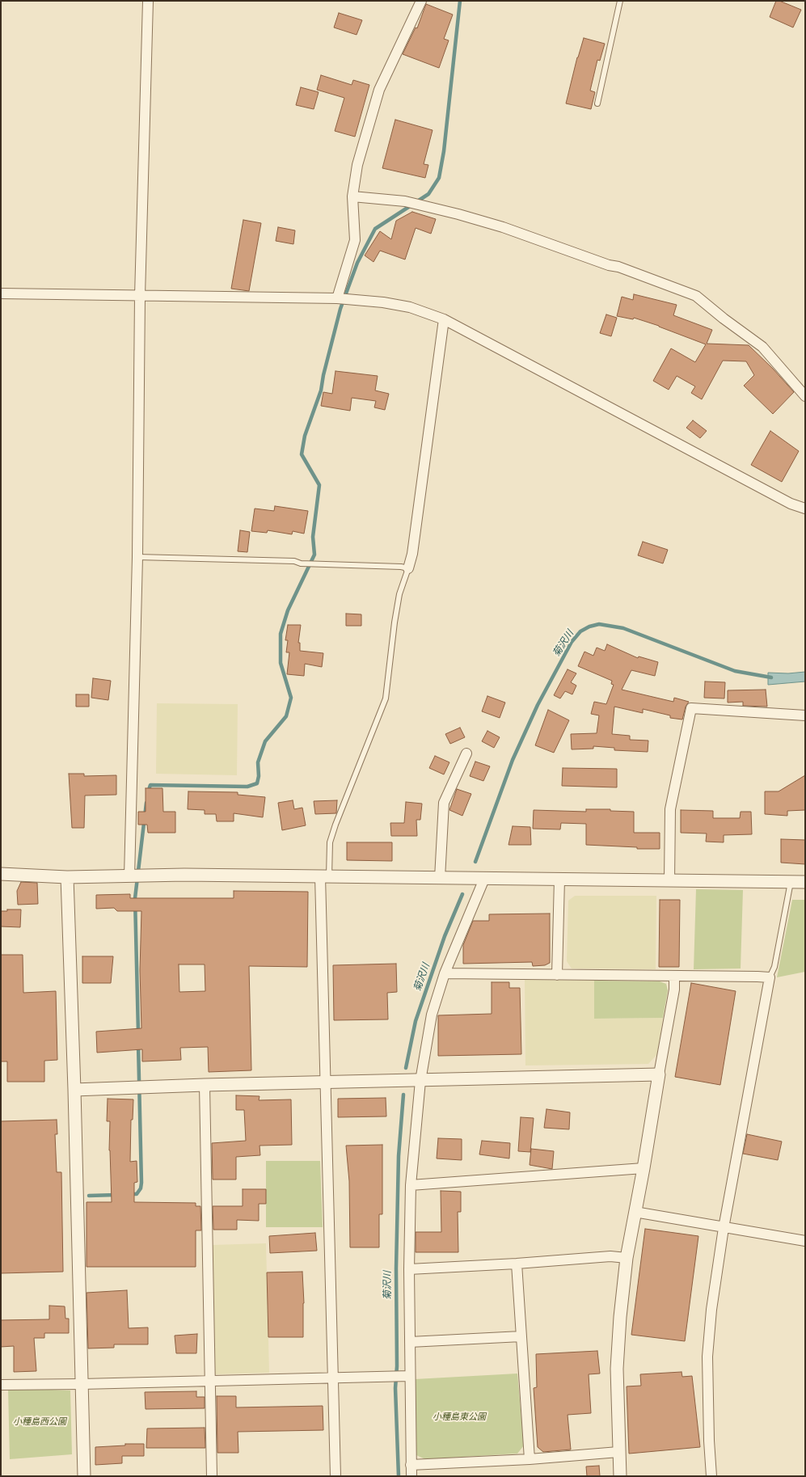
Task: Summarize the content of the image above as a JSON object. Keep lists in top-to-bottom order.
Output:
{
  "water": ["菊沢川"],
  "parks": ["小種島東公園", "小種島西公園"]
}
